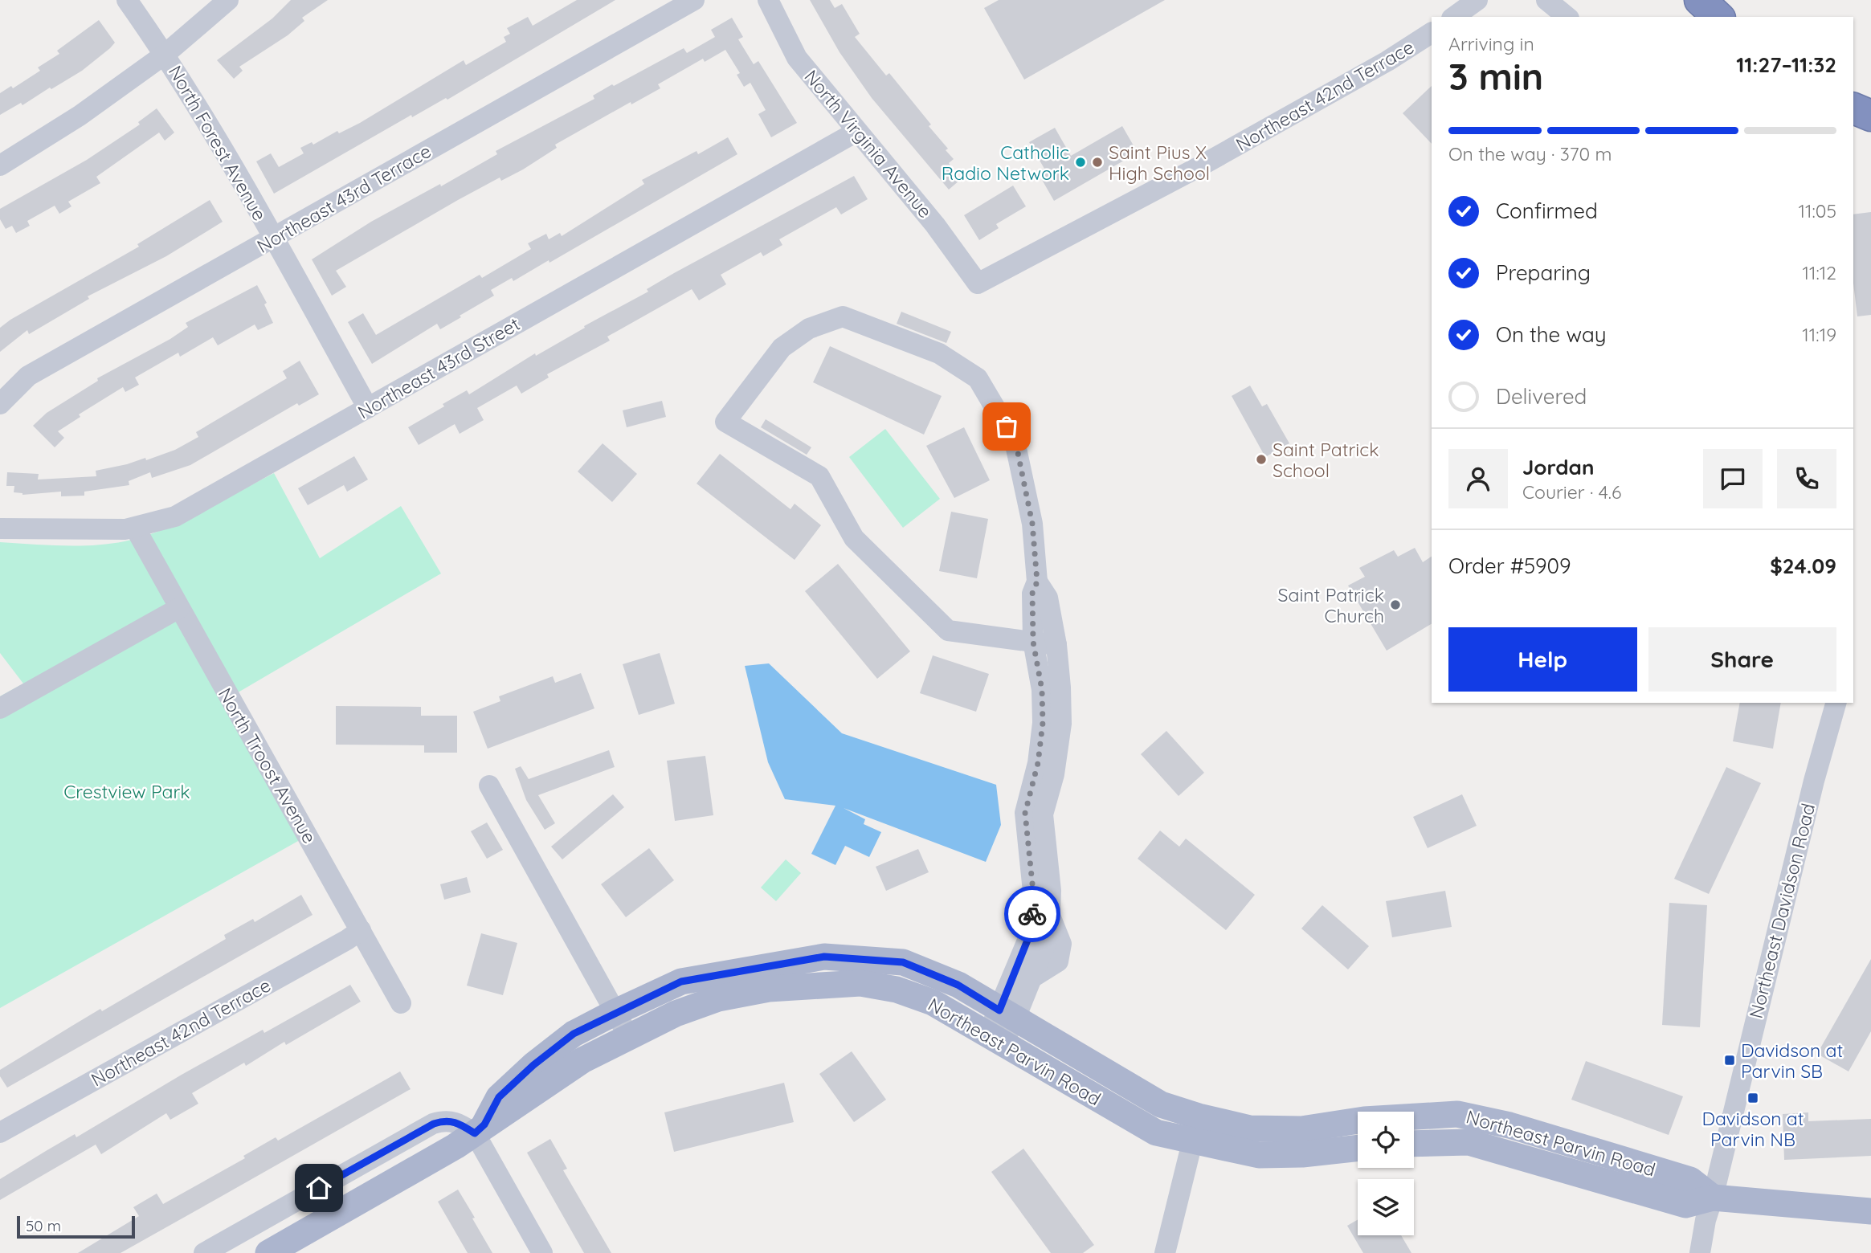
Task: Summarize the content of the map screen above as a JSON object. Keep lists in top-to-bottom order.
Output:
{
  "streets": {
    "main road": ["Northeast Parvin Road"],
    "street": [
      "Northeast 42nd Terrace",
      "North Forest Avenue",
      "North Virginia Avenue",
      "Northeast 43rd Terrace",
      "Northeast 43rd Street",
      "North Troost Avenue",
      "Northeast Davidson Road"
    ]
  },
  "crossings": [
    ["Northeast 42nd Terrace", "North Virginia Avenue"],
    ["Northeast 42nd Terrace", "North Troost Avenue"],
    ["North Forest Avenue", "Northeast 43rd Terrace"],
    ["North Forest Avenue", "Northeast 43rd Street"],
    ["North Virginia Avenue", "Northeast 43rd Street"],
    ["Northeast 43rd Street", "North Troost Avenue"],
    ["Northeast Davidson Road", "Northeast Parvin Road"]
  ],
  "parks": ["Crestview Park"],
  "places": {
    "other": [
      "Catholic Radio Network",
      "Saint Pius X High School",
      "Saint Patrick School",
      "Saint Patrick Church"
    ],
    "transit": ["Davidson at Parvin SB", "Davidson at Parvin NB"]
  },
  "scale_bar": "50 m",
  "page": {
    "heading": ["3 min", "Arriving in", "11:27–11:32"],
    "panel": [
      "Jordan",
      "Courier · 4.6",
      "Order #5909",
      "$24.09"
    ],
    "bar": "On the way · 370 m",
    "list": [
      ["Confirmed", "11:05"],
      ["Preparing", "11:12"],
      ["On the way", "11:19"],
      "Delivered"
    ],
    "buttons": ["Help", "Share"],
    "scale": "50 m"
  }
}
